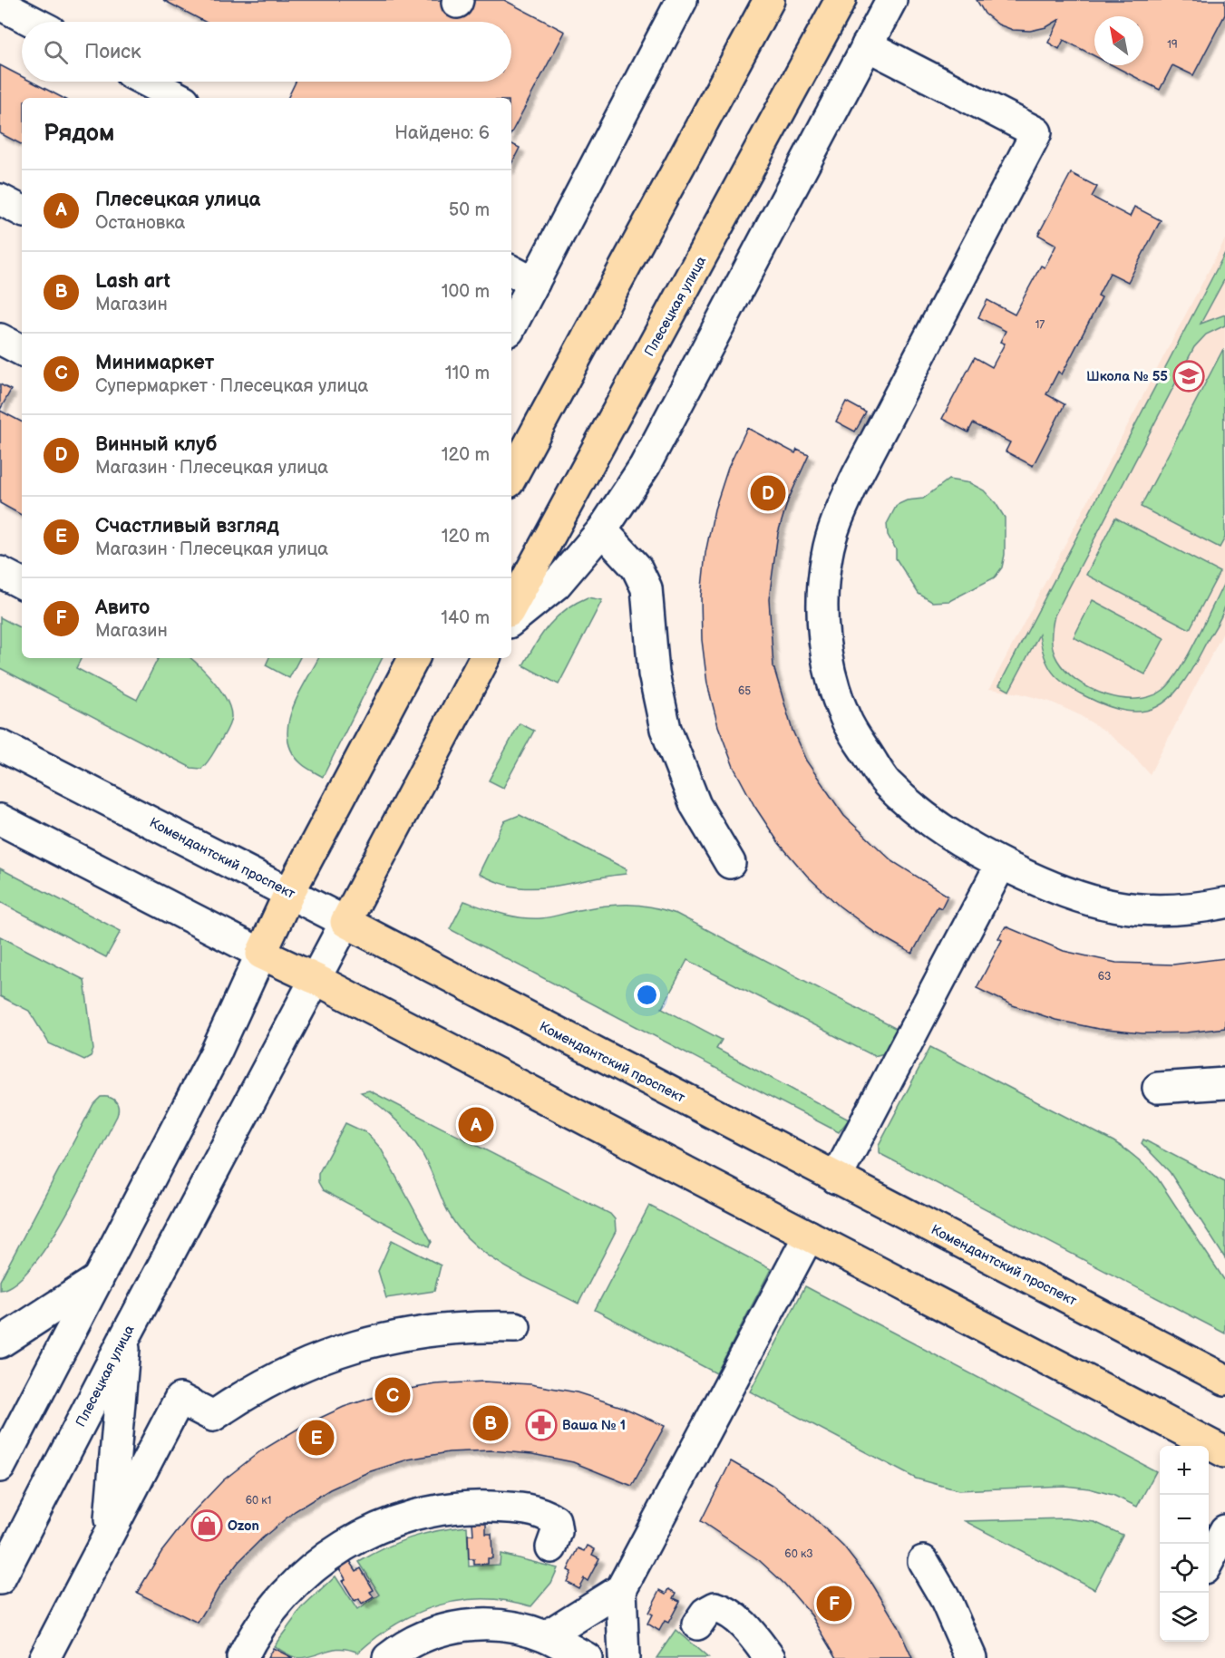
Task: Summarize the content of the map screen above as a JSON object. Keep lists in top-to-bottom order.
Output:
{
  "streets": {
    "main road": ["Плесецкая улица", "Комендантский проспект"]
  },
  "crossings": [
    ["Плесецкая улица", "Комендантский проспект"]
  ],
  "places": {
    "school or university": ["Школа № 55"],
    "pharmacy": ["Ваша № 1"],
    "shop": ["Ozon"]
  },
  "house_numbers": [
    "19",
    "17",
    "65",
    "63",
    "60 к1",
    "60 к3"
  ],
  "north": "top left",
  "page": {
    "search": "Поиск",
    "heading": ["Рядом", "Найдено: 6"],
    "list": [
      {
        "mark": "A",
        "name": "Плесецкая улица",
        "note": "Остановка",
        "value": "50 m"
      },
      {
        "mark": "B",
        "name": "Lash art",
        "note": "Магазин",
        "value": "100 m"
      },
      {
        "mark": "C",
        "name": "Минимаркет",
        "note": "Супермаркет · Плесецкая улица",
        "value": "110 m"
      },
      {
        "mark": "D",
        "name": "Винный клуб",
        "note": "Магазин · Плесецкая улица",
        "value": "120 m"
      },
      {
        "mark": "E",
        "name": "Счастливый взгляд",
        "note": "Магазин · Плесецкая улица",
        "value": "120 m"
      },
      {
        "mark": "F",
        "name": "Авито",
        "note": "Магазин",
        "value": "140 m"
      }
    ],
    "pins": [
      "D",
      "A",
      "C",
      "B",
      "E",
      "F"
    ],
    "map_buttons": ["+", "−"]
  }
}
